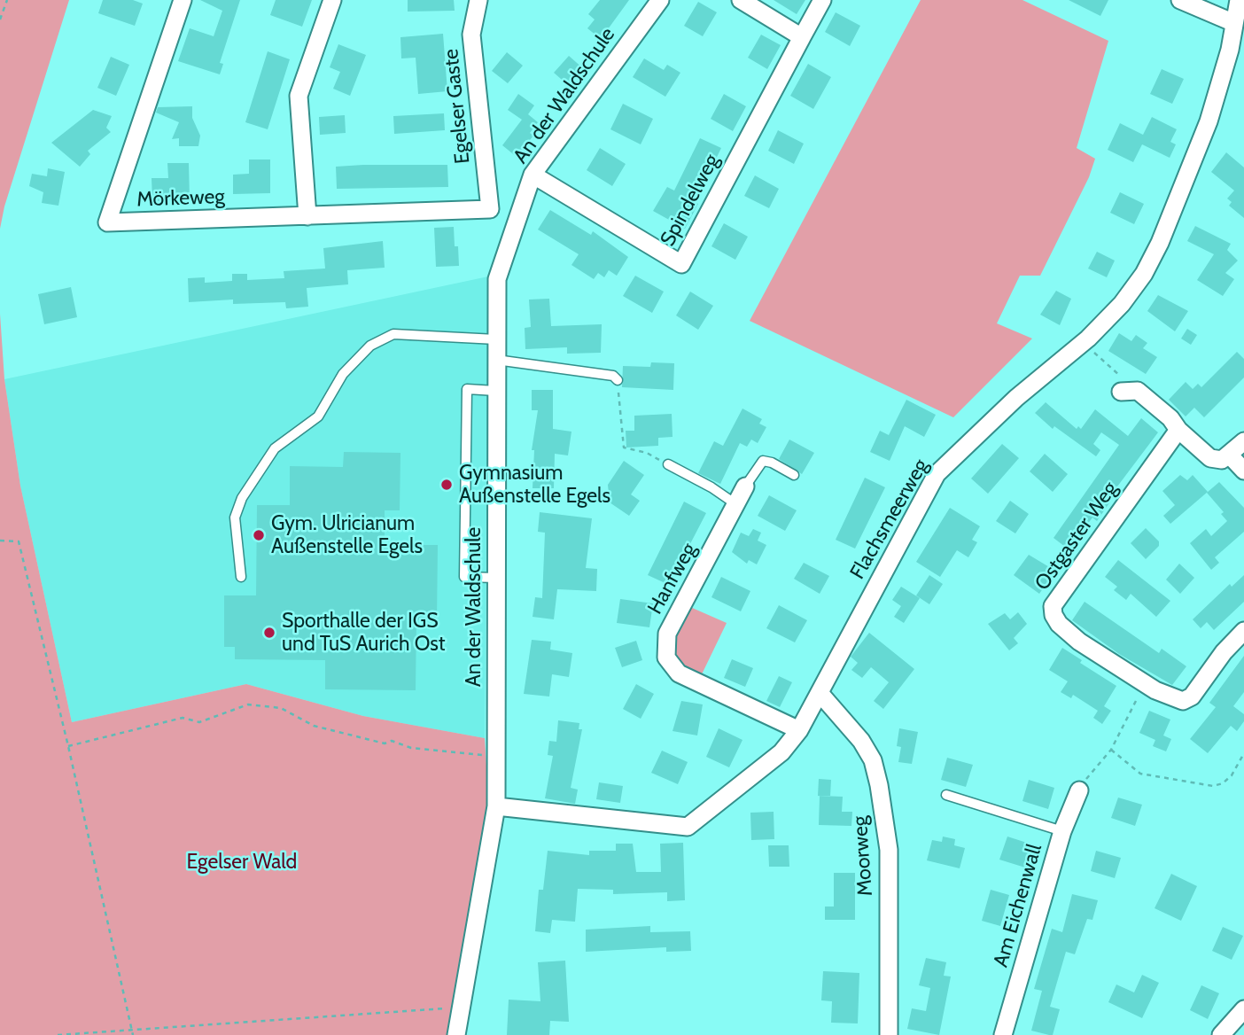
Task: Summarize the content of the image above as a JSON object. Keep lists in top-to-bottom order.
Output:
{
  "streets": {
    "street": [
      "An der Waldschule",
      "Egelser Gaste",
      "Mörkeweg",
      "Spindelweg",
      "Flachsmeerweg",
      "Ostgaster Weg",
      "Hanfweg",
      "Moorweg",
      "Am Eichenwall"
    ]
  },
  "crossings": [
    ["An der Waldschule", "Spindelweg"],
    ["An der Waldschule", "Flachsmeerweg"],
    ["Egelser Gaste", "Mörkeweg"],
    ["Flachsmeerweg", "Hanfweg"],
    ["Flachsmeerweg", "Moorweg"]
  ],
  "parks": ["Egelser Wald"],
  "places": ["Gymnasium Außenstelle Egels", "Gym. Ulricianum Außenstelle Egels", "Sporthalle der IGS und TuS Aurich Ost"]
}
